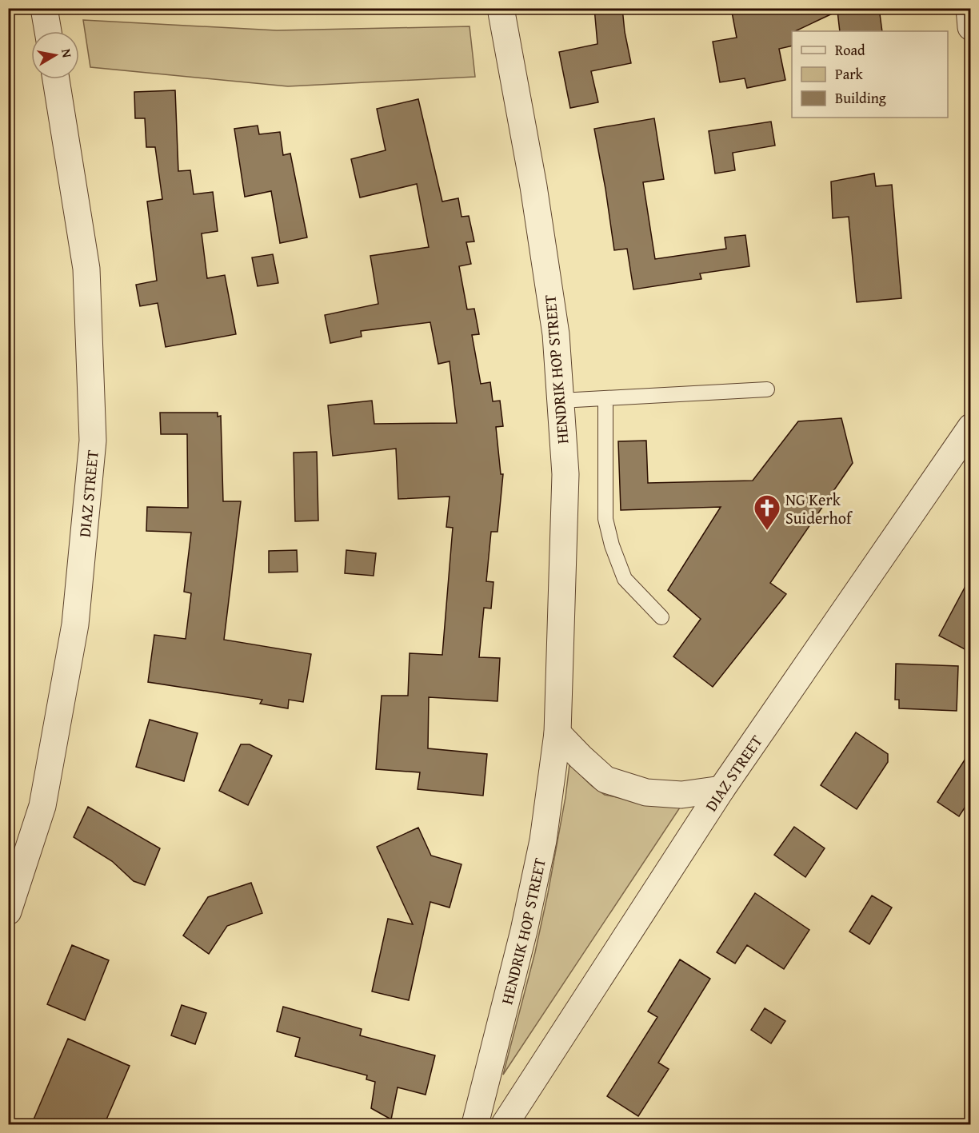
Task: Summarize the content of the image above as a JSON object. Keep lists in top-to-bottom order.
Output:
{
  "streets": {
    "street": ["HENDRIK HOP STREET", "DIAZ STREET"]
  },
  "places": {
    "church": ["NG Kerk Suiderhof"]
  },
  "legend": ["Road", "Park", "Building"],
  "north": "right"
}
